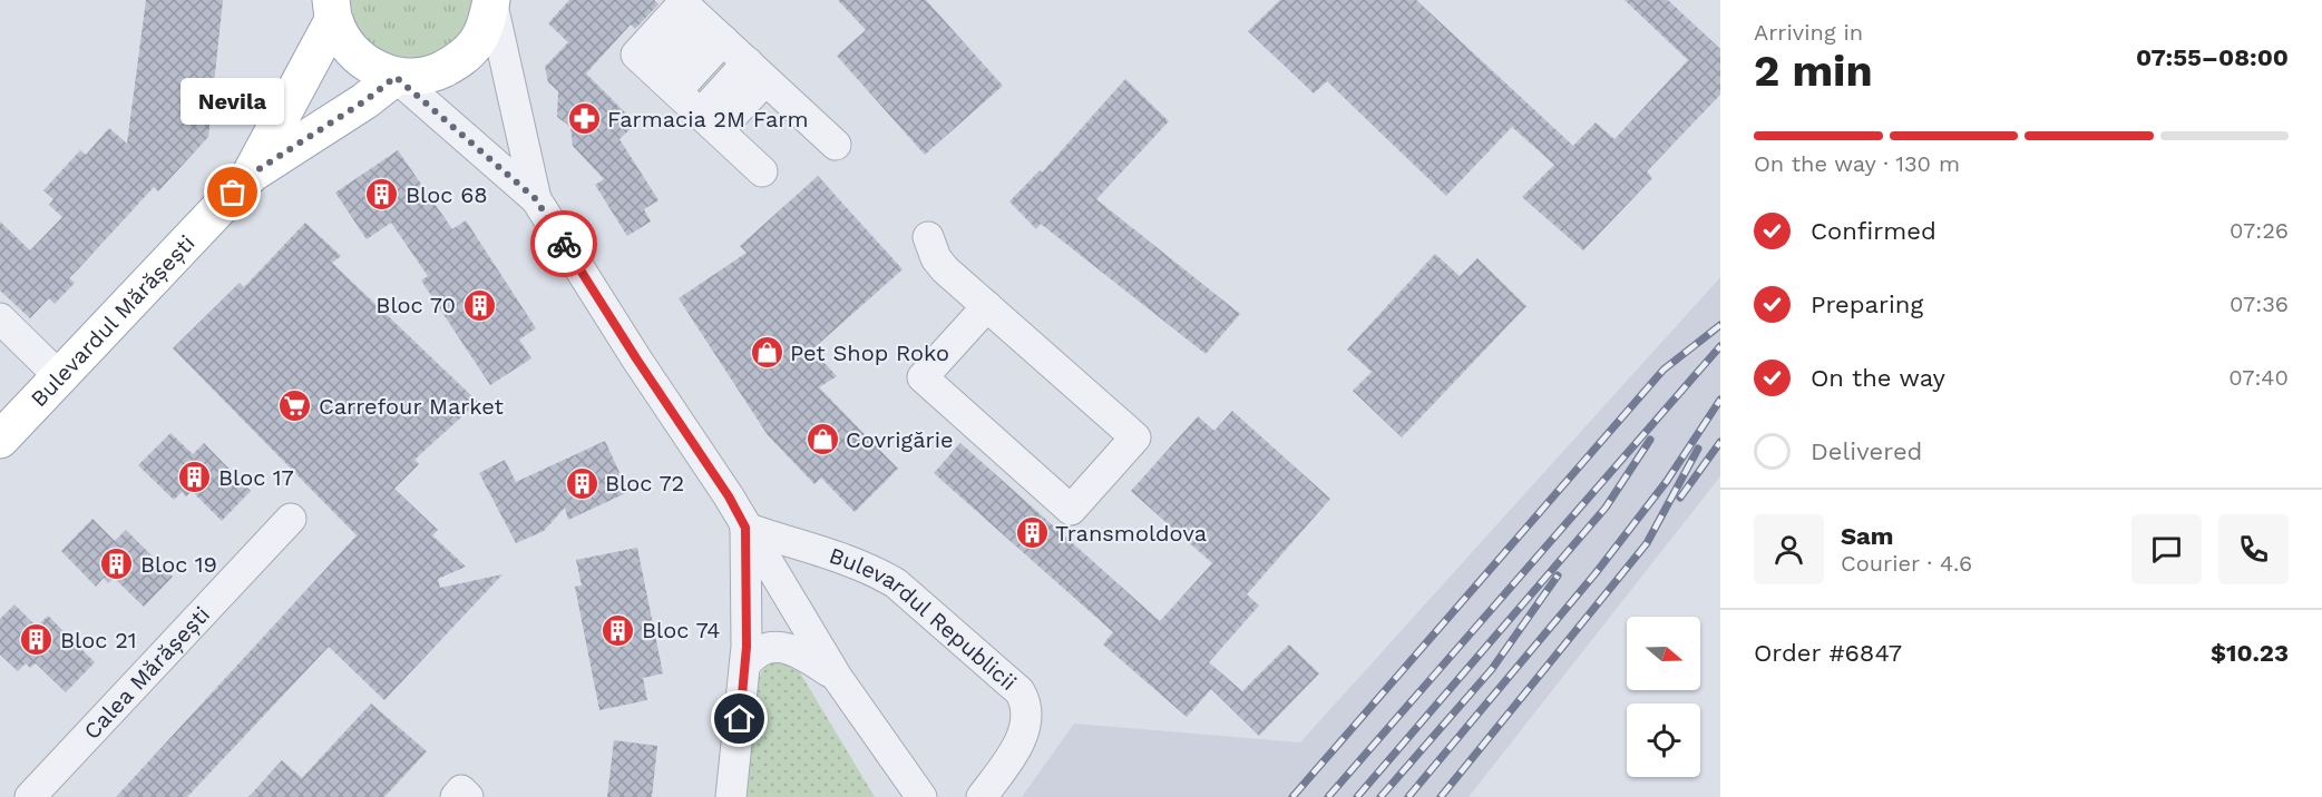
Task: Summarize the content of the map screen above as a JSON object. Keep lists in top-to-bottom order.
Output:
{
  "streets": {
    "main road": ["Bulevardul Mărășești"],
    "street": ["Bulevardul Republicii", "Calea Mărășești"]
  },
  "places": {
    "pharmacy": ["Farmacia 2M Farm"],
    "other": ["Nevila"],
    "building": [
      "Bloc 68",
      "Bloc 70",
      "Bloc 17",
      "Bloc 72",
      "Transmoldova",
      "Bloc 19",
      "Bloc 74",
      "Bloc 21"
    ],
    "shop": ["Pet Shop Roko", "Covrigărie"],
    "supermarket": ["Carrefour Market"]
  },
  "north": "right",
  "page": {
    "heading": ["2 min", "Arriving in", "07:55–08:00"],
    "panel": [
      "Sam",
      "Courier · 4.6",
      "Order #6847",
      "$10.23"
    ],
    "bubble": "Nevila",
    "bar": "On the way · 130 m",
    "list": [
      ["Confirmed", "07:26"],
      ["Preparing", "07:36"],
      ["On the way", "07:40"],
      "Delivered"
    ]
  }
}
